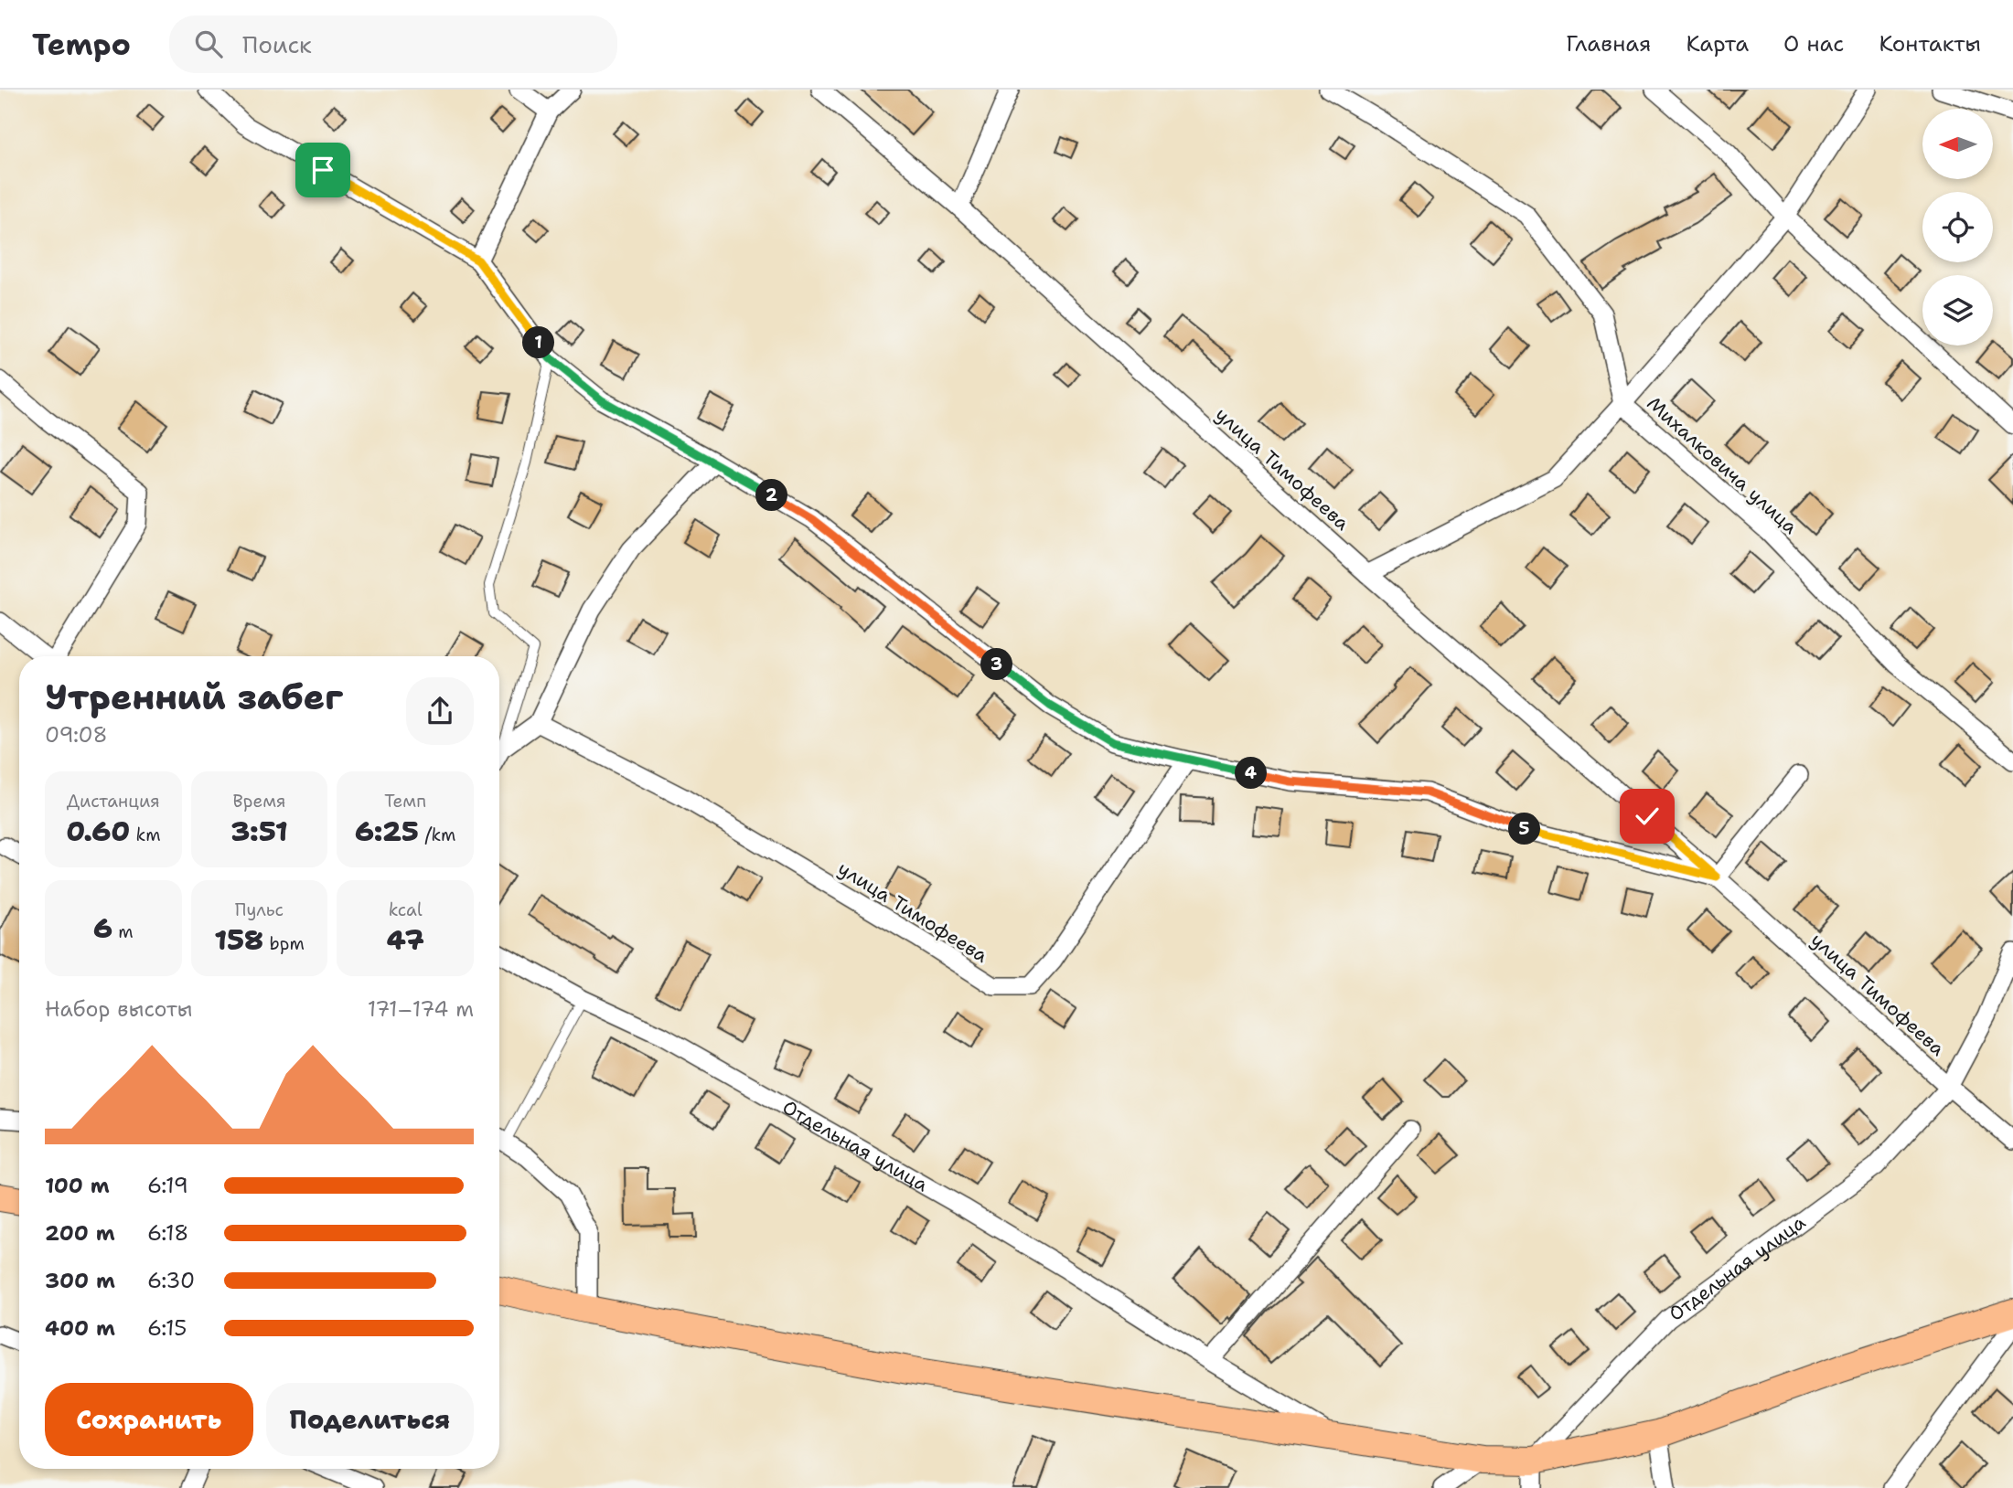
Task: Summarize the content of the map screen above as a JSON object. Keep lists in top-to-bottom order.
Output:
{
  "streets": {
    "main road": ["Отдельная улица"],
    "street": ["Михалковича улица", "улица Тимофеева"]
  },
  "crossings": [
    ["улица Тимофеева", "Отдельная улица"]
  ],
  "north": "left",
  "page": {
    "header": "Tempo",
    "search": "Поиск",
    "nav": [
      "Главная",
      "Карта",
      "О нас",
      "Контакты"
    ],
    "pins": [
      "1",
      "2",
      "3",
      "4",
      "5"
    ],
    "heading": ["Утренний забег", "09:08"],
    "stats": [
      ["Дистанция", "0.60 km"],
      ["Время", "3:51"],
      ["Темп", "6:25 /km"],
      ["6 m"],
      ["Пульс", "158 bpm"],
      ["kcal", "47"]
    ],
    "chart": ["Набор высоты", "171–174 m"],
    "list": [
      {
        "name": "100 m",
        "note": "6:19"
      },
      {
        "name": "200 m",
        "note": "6:18"
      },
      {
        "name": "300 m",
        "note": "6:30"
      },
      {
        "name": "400 m",
        "note": "6:15"
      }
    ],
    "buttons": ["Сохранить", "Поделиться"]
  }
}
